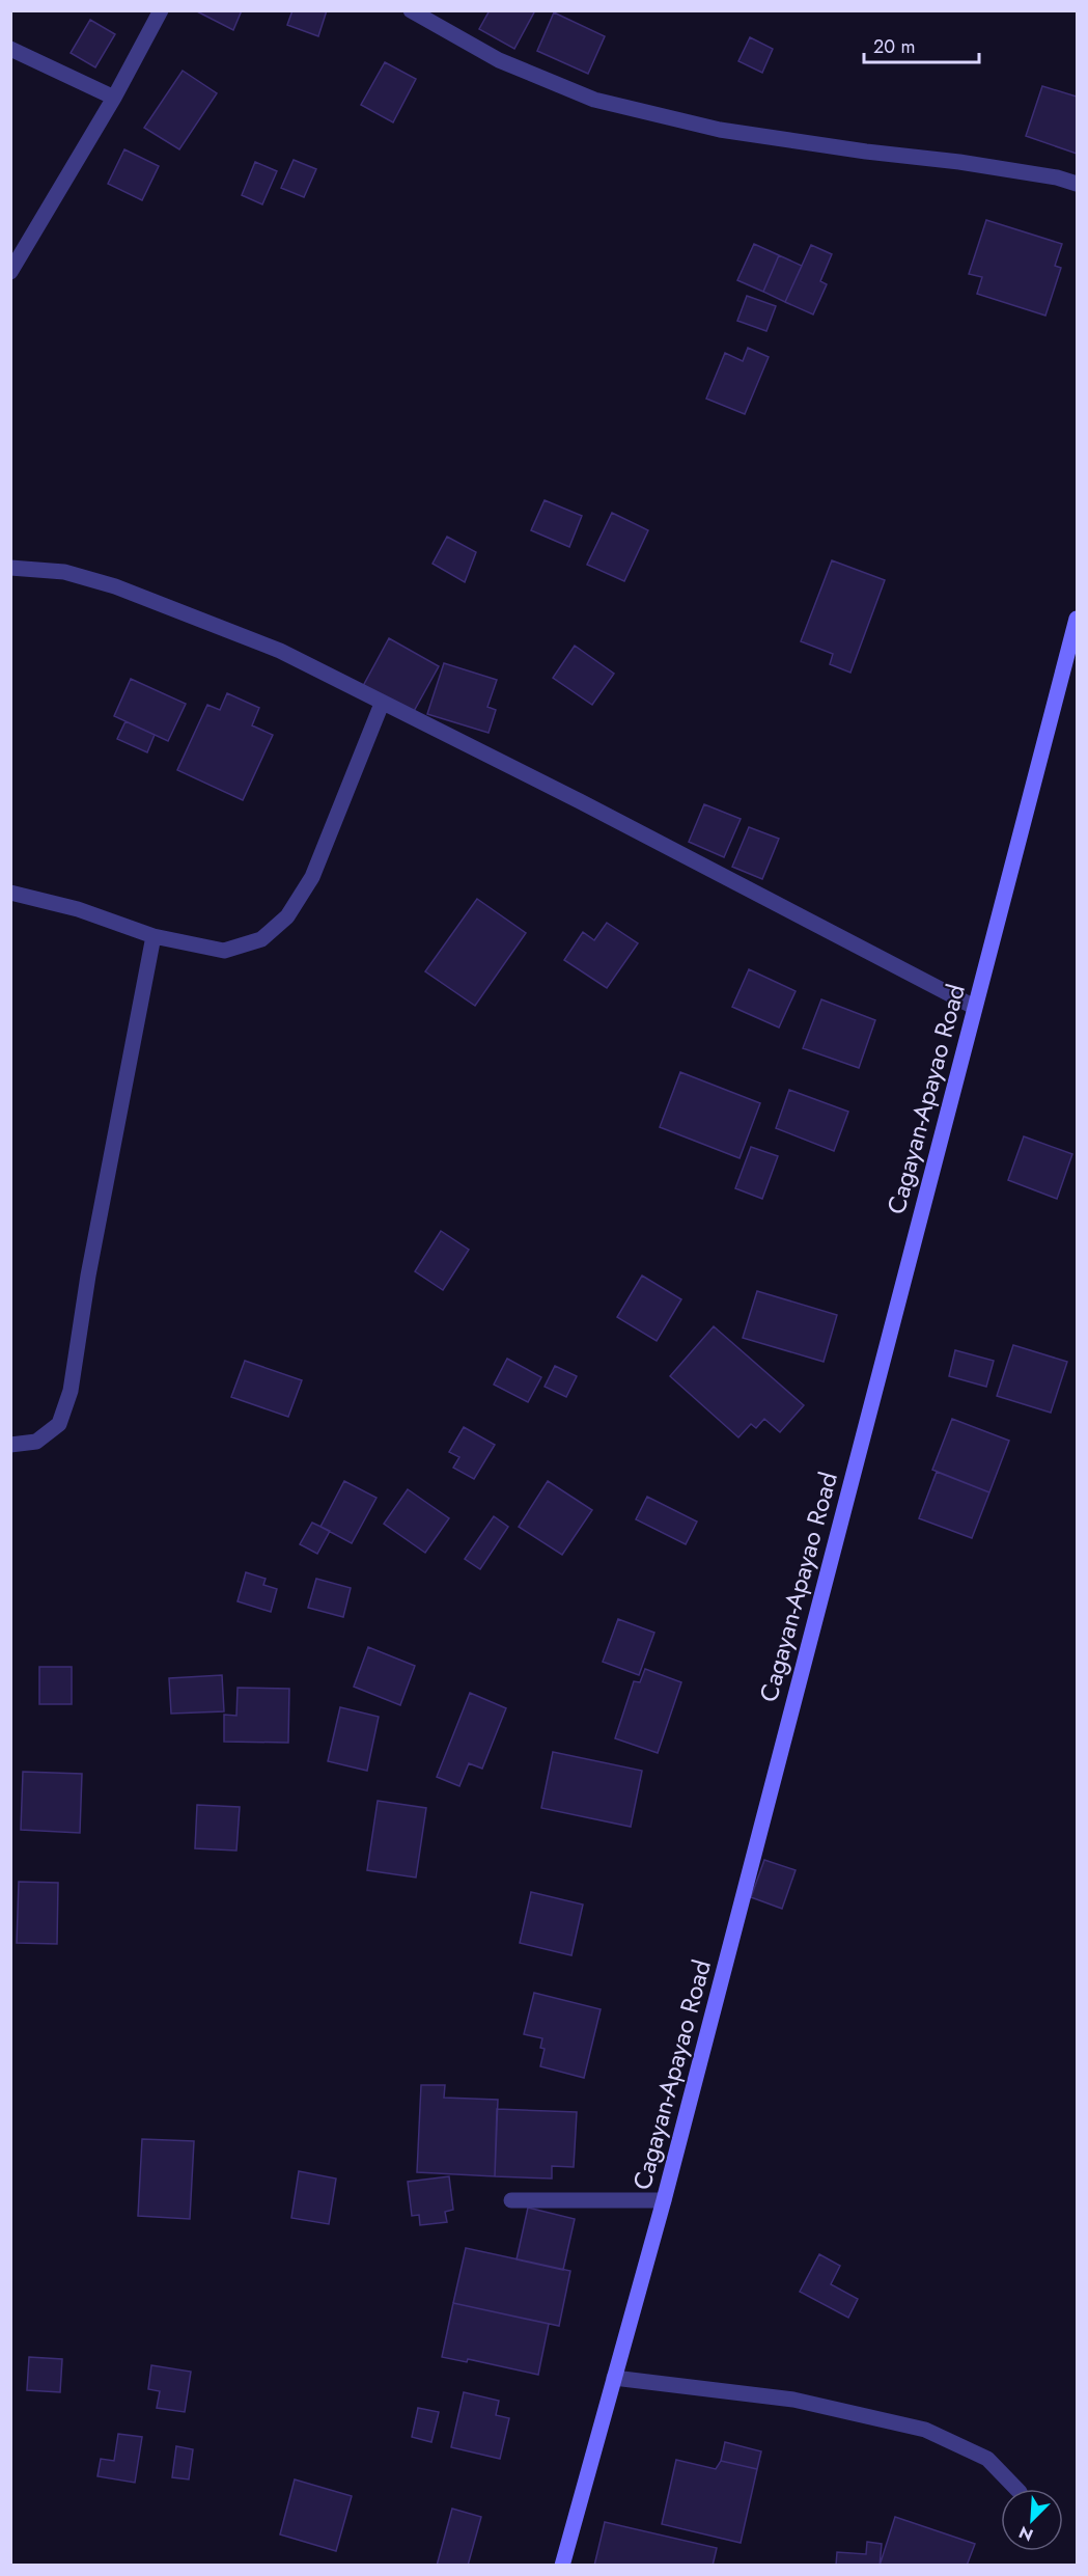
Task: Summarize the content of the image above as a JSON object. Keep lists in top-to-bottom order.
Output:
{
  "streets": {
    "main road": ["Cagayan-Apayao Road"]
  },
  "scale_bar": "20 m",
  "north": "bottom left"
}
